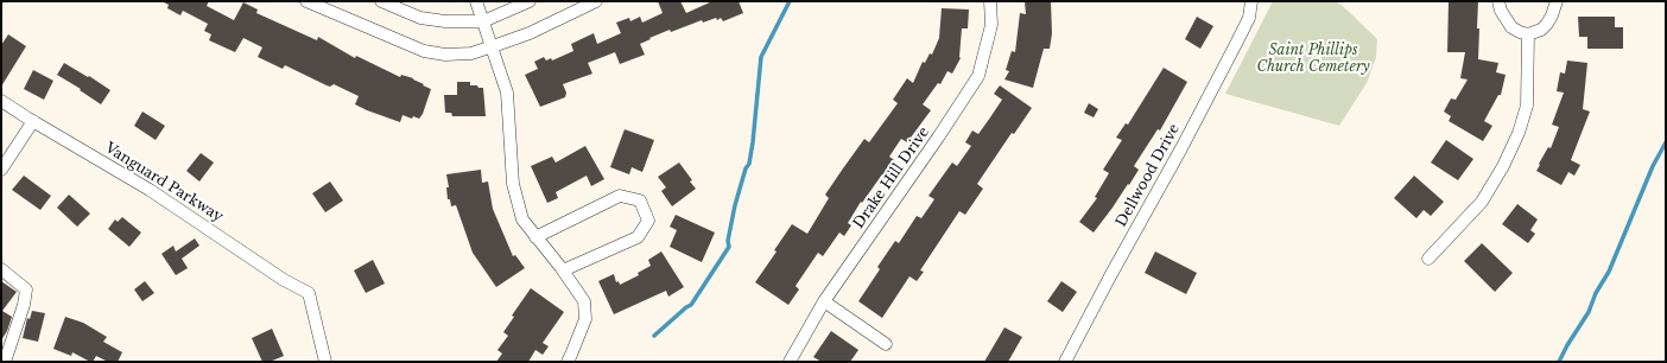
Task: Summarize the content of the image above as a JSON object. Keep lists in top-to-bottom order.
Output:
{
  "streets": {
    "street": ["Dellwood Drive", "Drake Hill Drive", "Vanguard Parkway"]
  },
  "parks": ["Saint Phillips Church Cemetery"]
}
